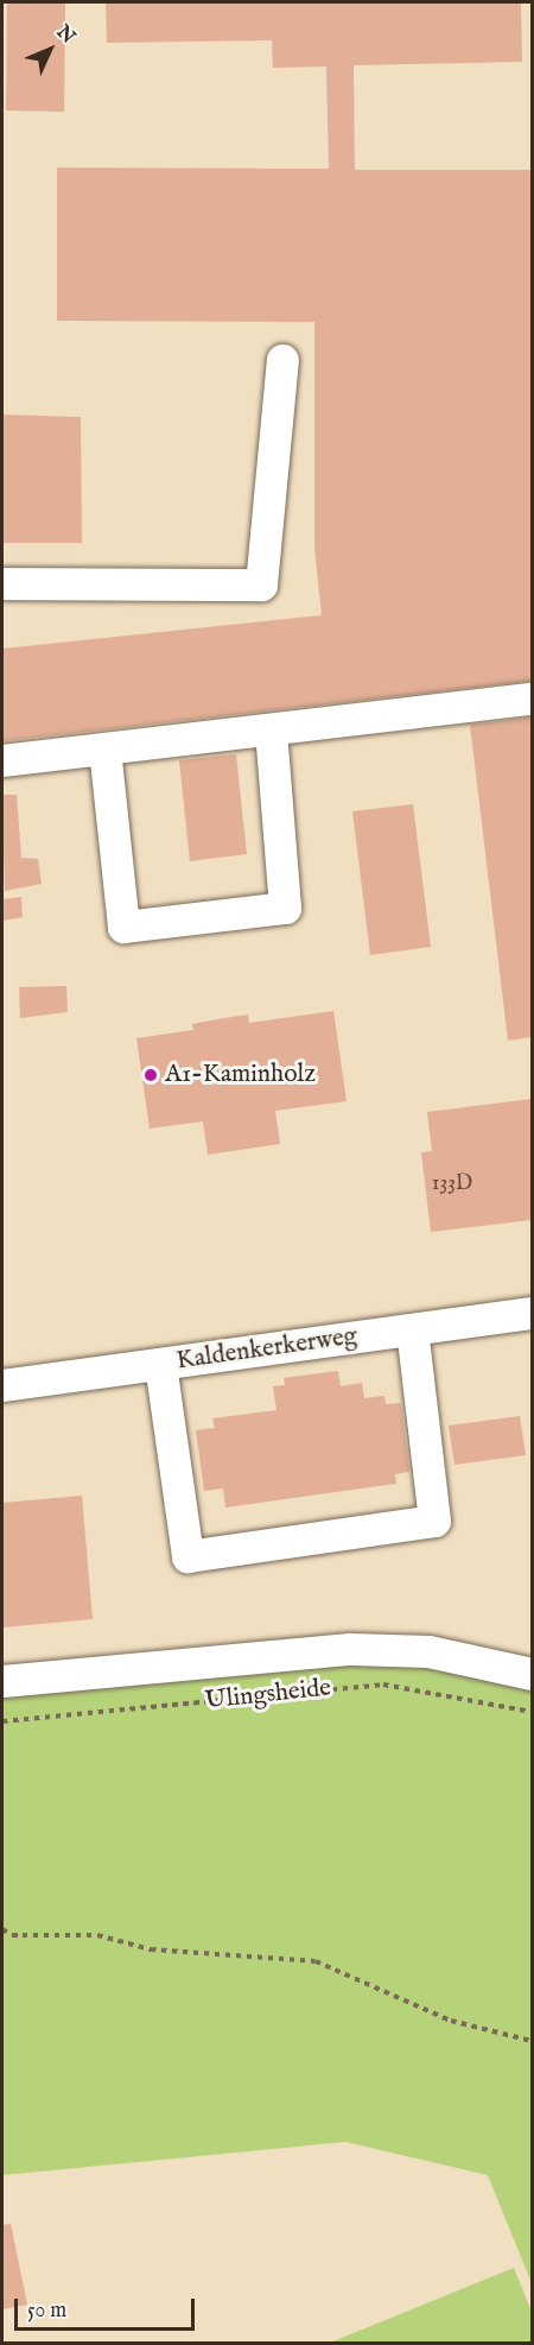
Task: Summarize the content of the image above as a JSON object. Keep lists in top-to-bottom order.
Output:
{
  "streets": {
    "street": ["Kaldenkerkerweg", "Ulingsheide"]
  },
  "places": ["A1-Kaminholz"],
  "house_numbers": ["133D"],
  "scale_bar": "50 m",
  "north": "top right"
}
